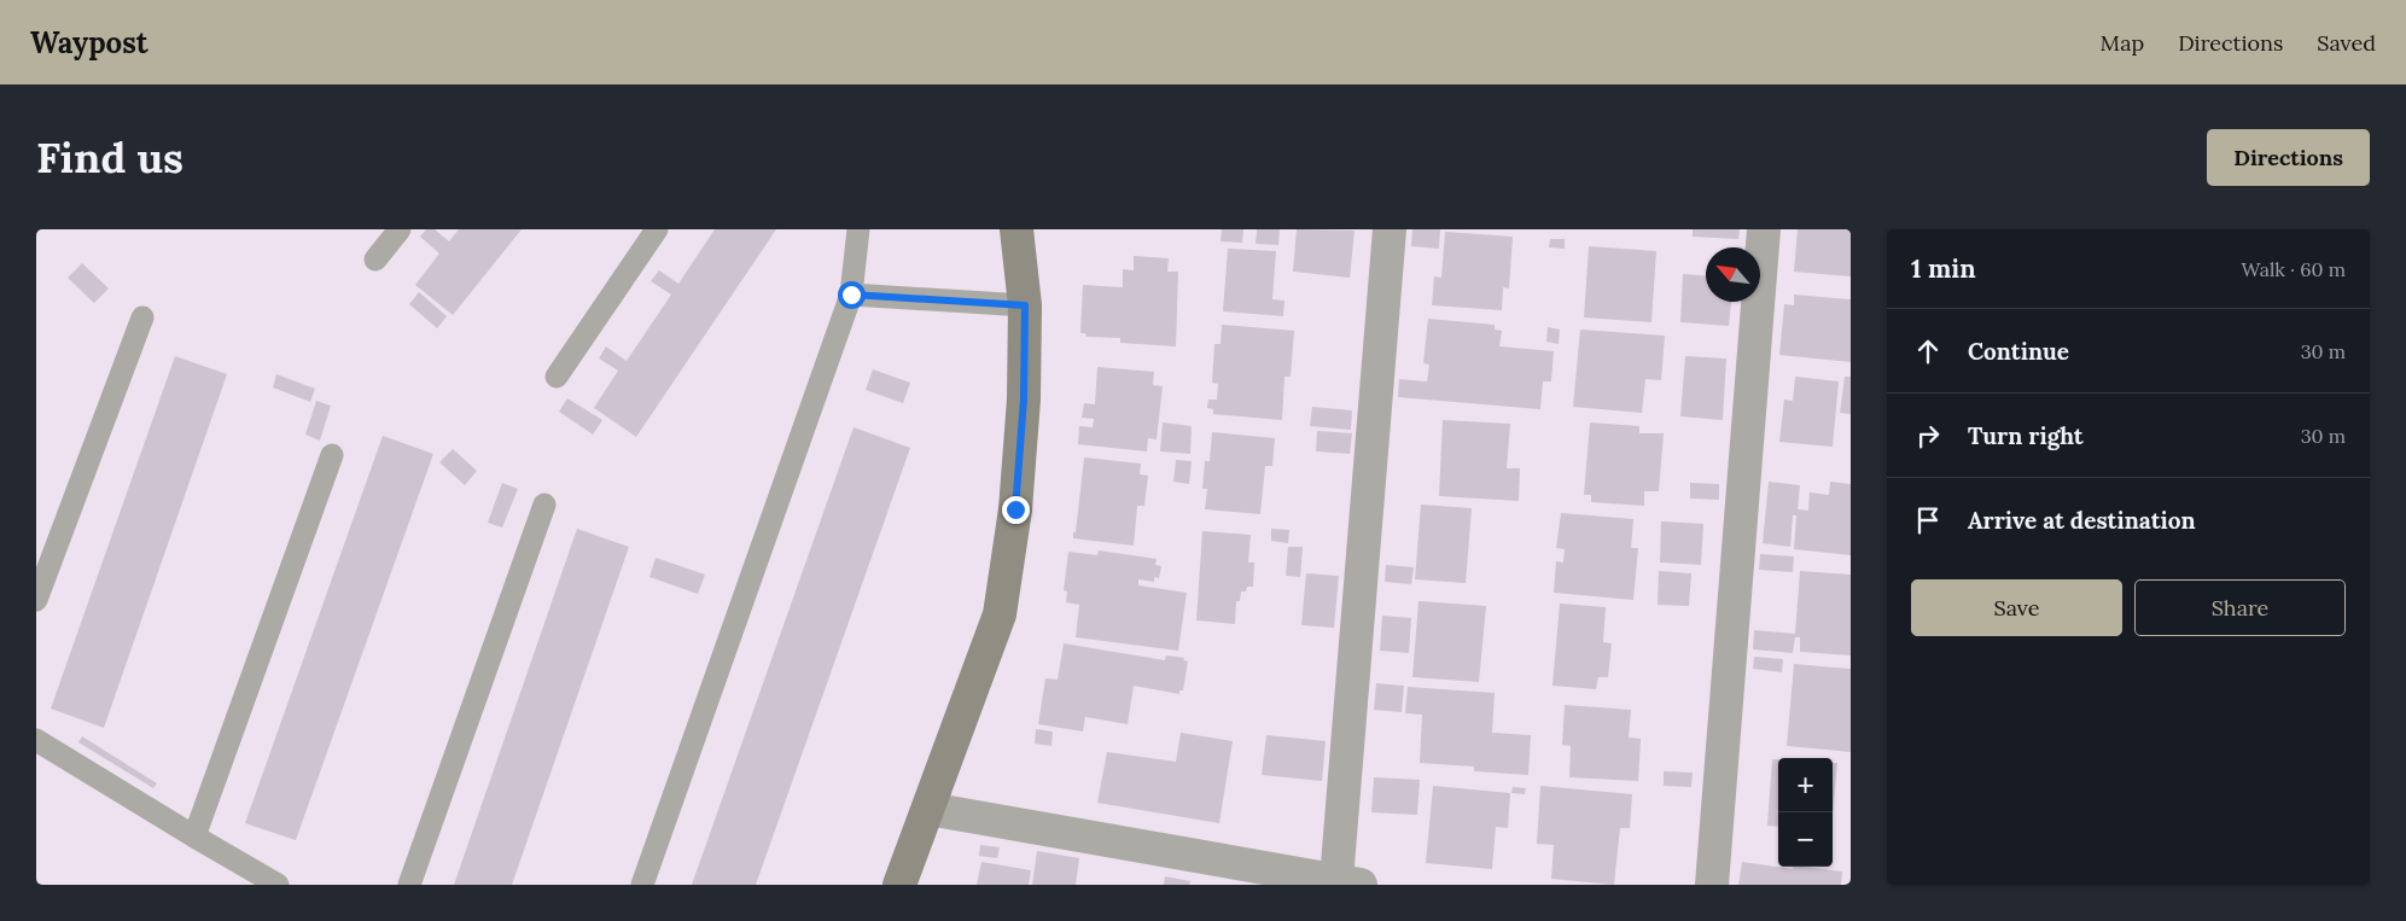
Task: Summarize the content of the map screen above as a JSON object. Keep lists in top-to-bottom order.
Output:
{
  "north": "top left",
  "page": {
    "header": "Waypost",
    "nav": ["Map", "Directions", "Saved"],
    "buttons": [
      "Directions",
      ["Save", "Share"]
    ],
    "title": "Find us",
    "heading": ["1 min", "Walk · 60 m"],
    "list": [
      ["Continue", "30 m"],
      ["Turn right", "30 m"],
      "Arrive at destination"
    ],
    "map_buttons": ["+", "−"]
  }
}
